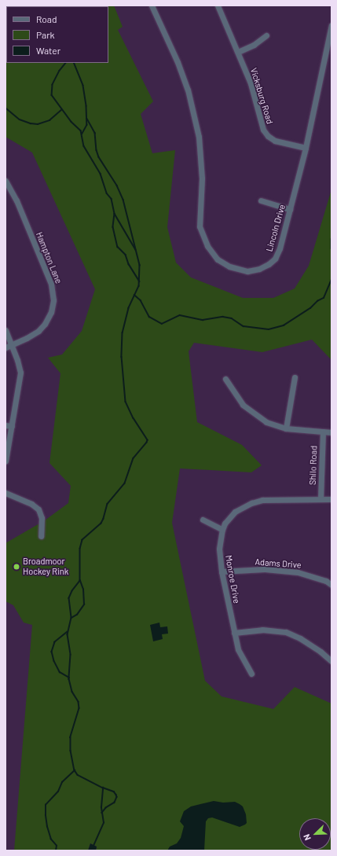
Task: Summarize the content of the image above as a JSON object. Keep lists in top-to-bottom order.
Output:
{
  "streets": {
    "street": [
      "Vicksburg Road",
      "Lincoln Drive",
      "Hampton Lane",
      "Shilo Road",
      "Adams Drive",
      "Monroe Drive"
    ]
  },
  "crossings": [
    ["Vicksburg Road", "Lincoln Drive"],
    ["Shilo Road", "Monroe Drive"],
    ["Adams Drive", "Monroe Drive"]
  ],
  "places": ["Broadmoor Hockey Rink"],
  "legend": ["Road", "Park", "Water"],
  "north": "bottom left"
}
